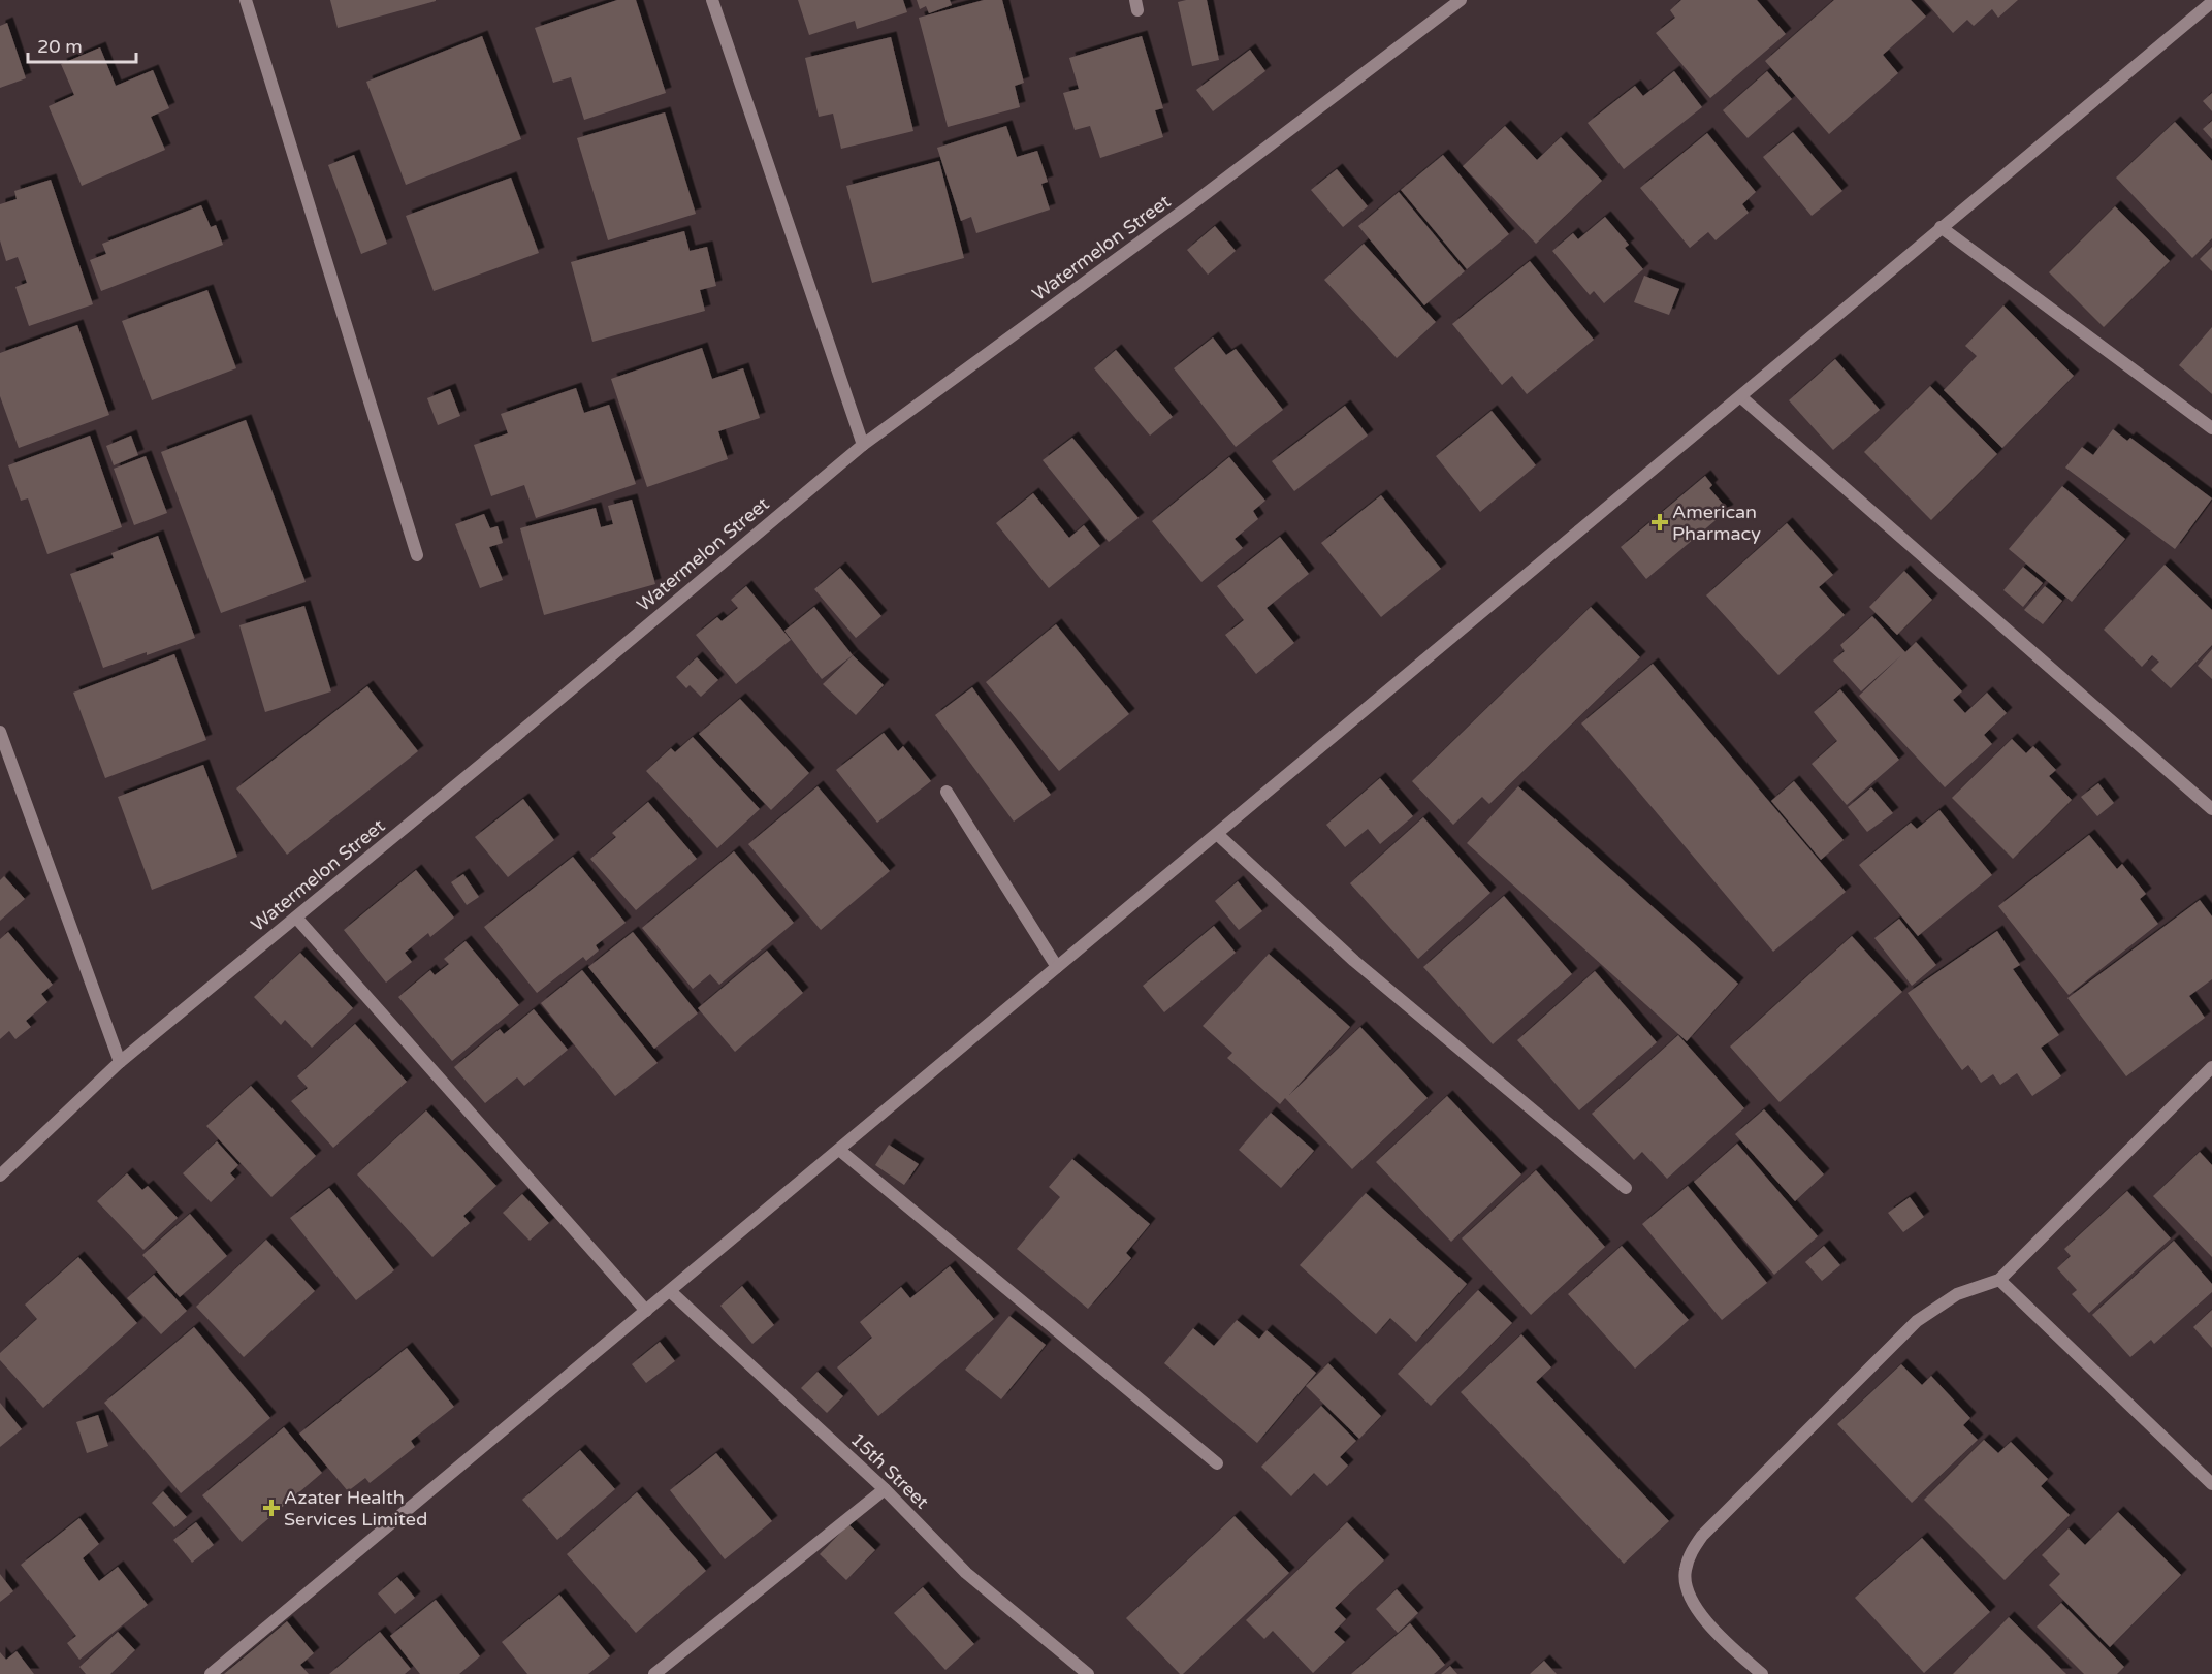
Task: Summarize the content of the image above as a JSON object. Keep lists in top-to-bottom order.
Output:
{
  "streets": {
    "street": ["Watermelon Street", "15th Street"]
  },
  "places": {
    "health": ["American Pharmacy", "Azater Health Services Limited"]
  },
  "scale_bar": "20 m"
}
